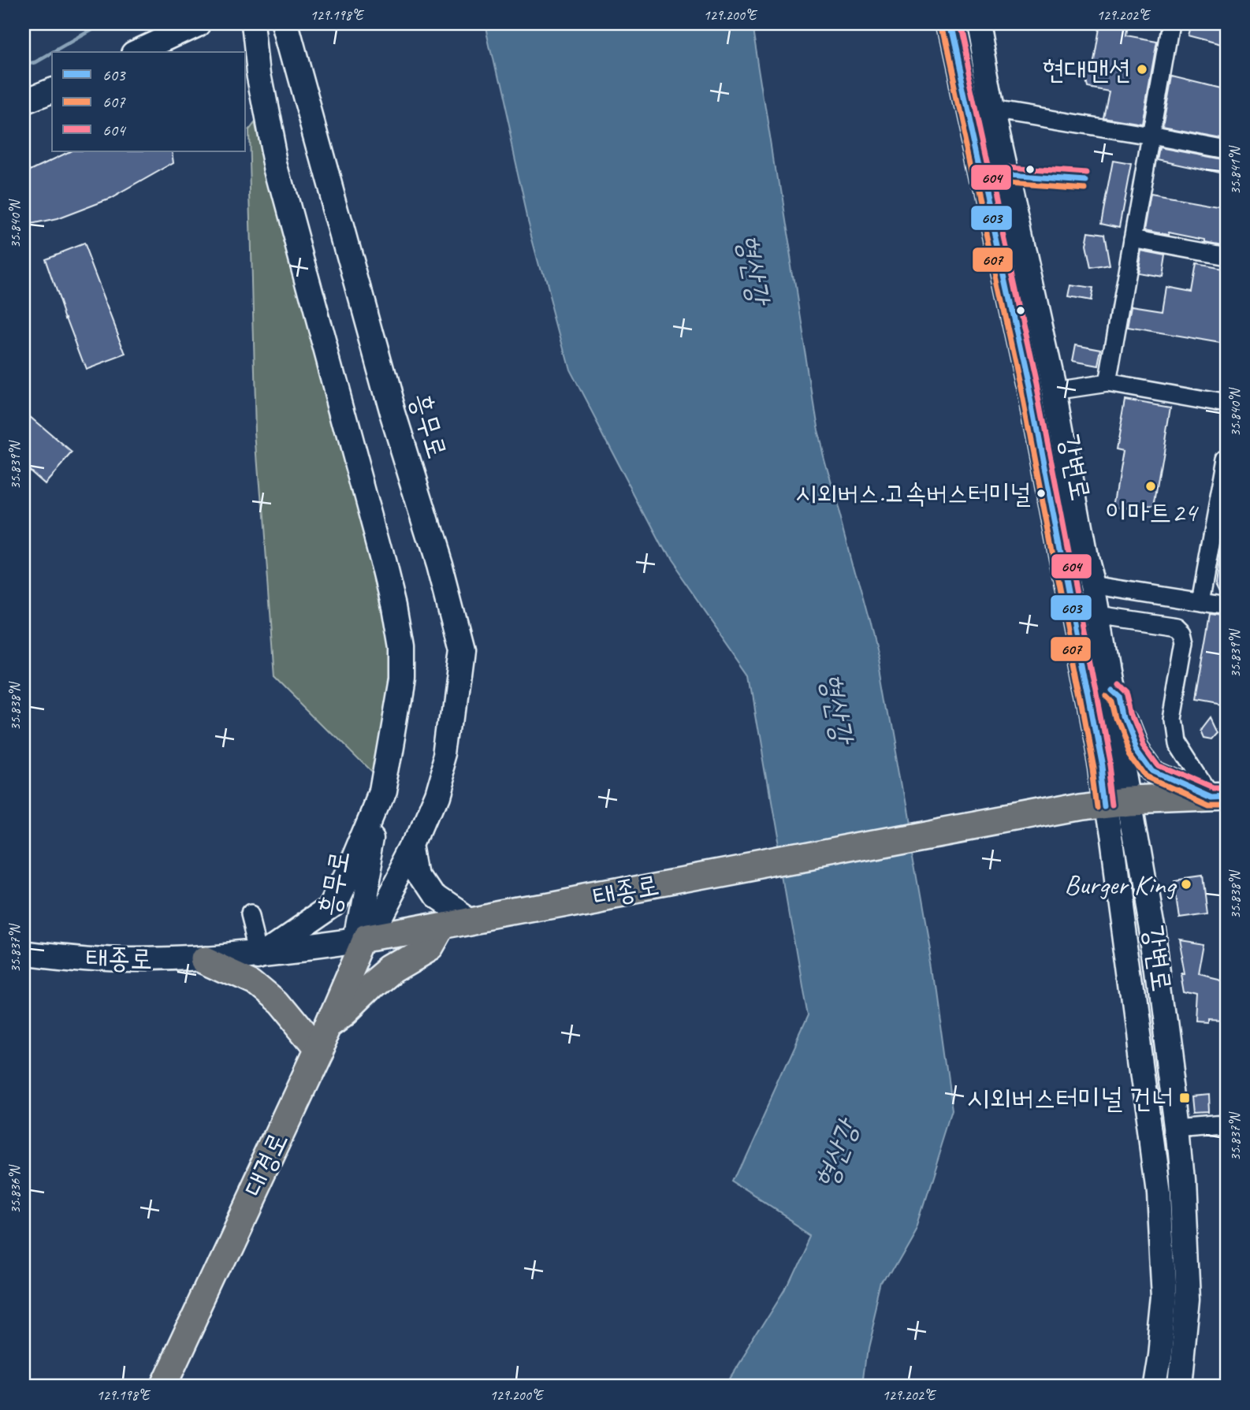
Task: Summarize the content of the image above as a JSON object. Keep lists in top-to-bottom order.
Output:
{
  "streets": {
    "main road": ["태종로", "대경로"],
    "street": ["흥무로", "강변로"]
  },
  "crossings": [
    ["흥무로", "태종로"],
    ["흥무로", "대경로"],
    ["강변로", "태종로"],
    ["태종로", "대경로"]
  ],
  "water": ["형산강"],
  "places": {
    "other": [
      "현대맨션",
      "이마트24",
      "시외버스.고속버스터미널",
      "Burger King"
    ],
    "transit": ["시외버스터미널 건너"]
  },
  "lines": ["transit line 603", "transit line 604", "transit line 607"],
  "legend": ["603", "607", "604"],
  "coordinates": [
    "129.198°E",
    "129.200°E",
    "129.202°E",
    "35.841°N",
    "35.840°N",
    "35.839°N",
    "35.838°N",
    "35.837°N",
    "35.836°N"
  ]
}
